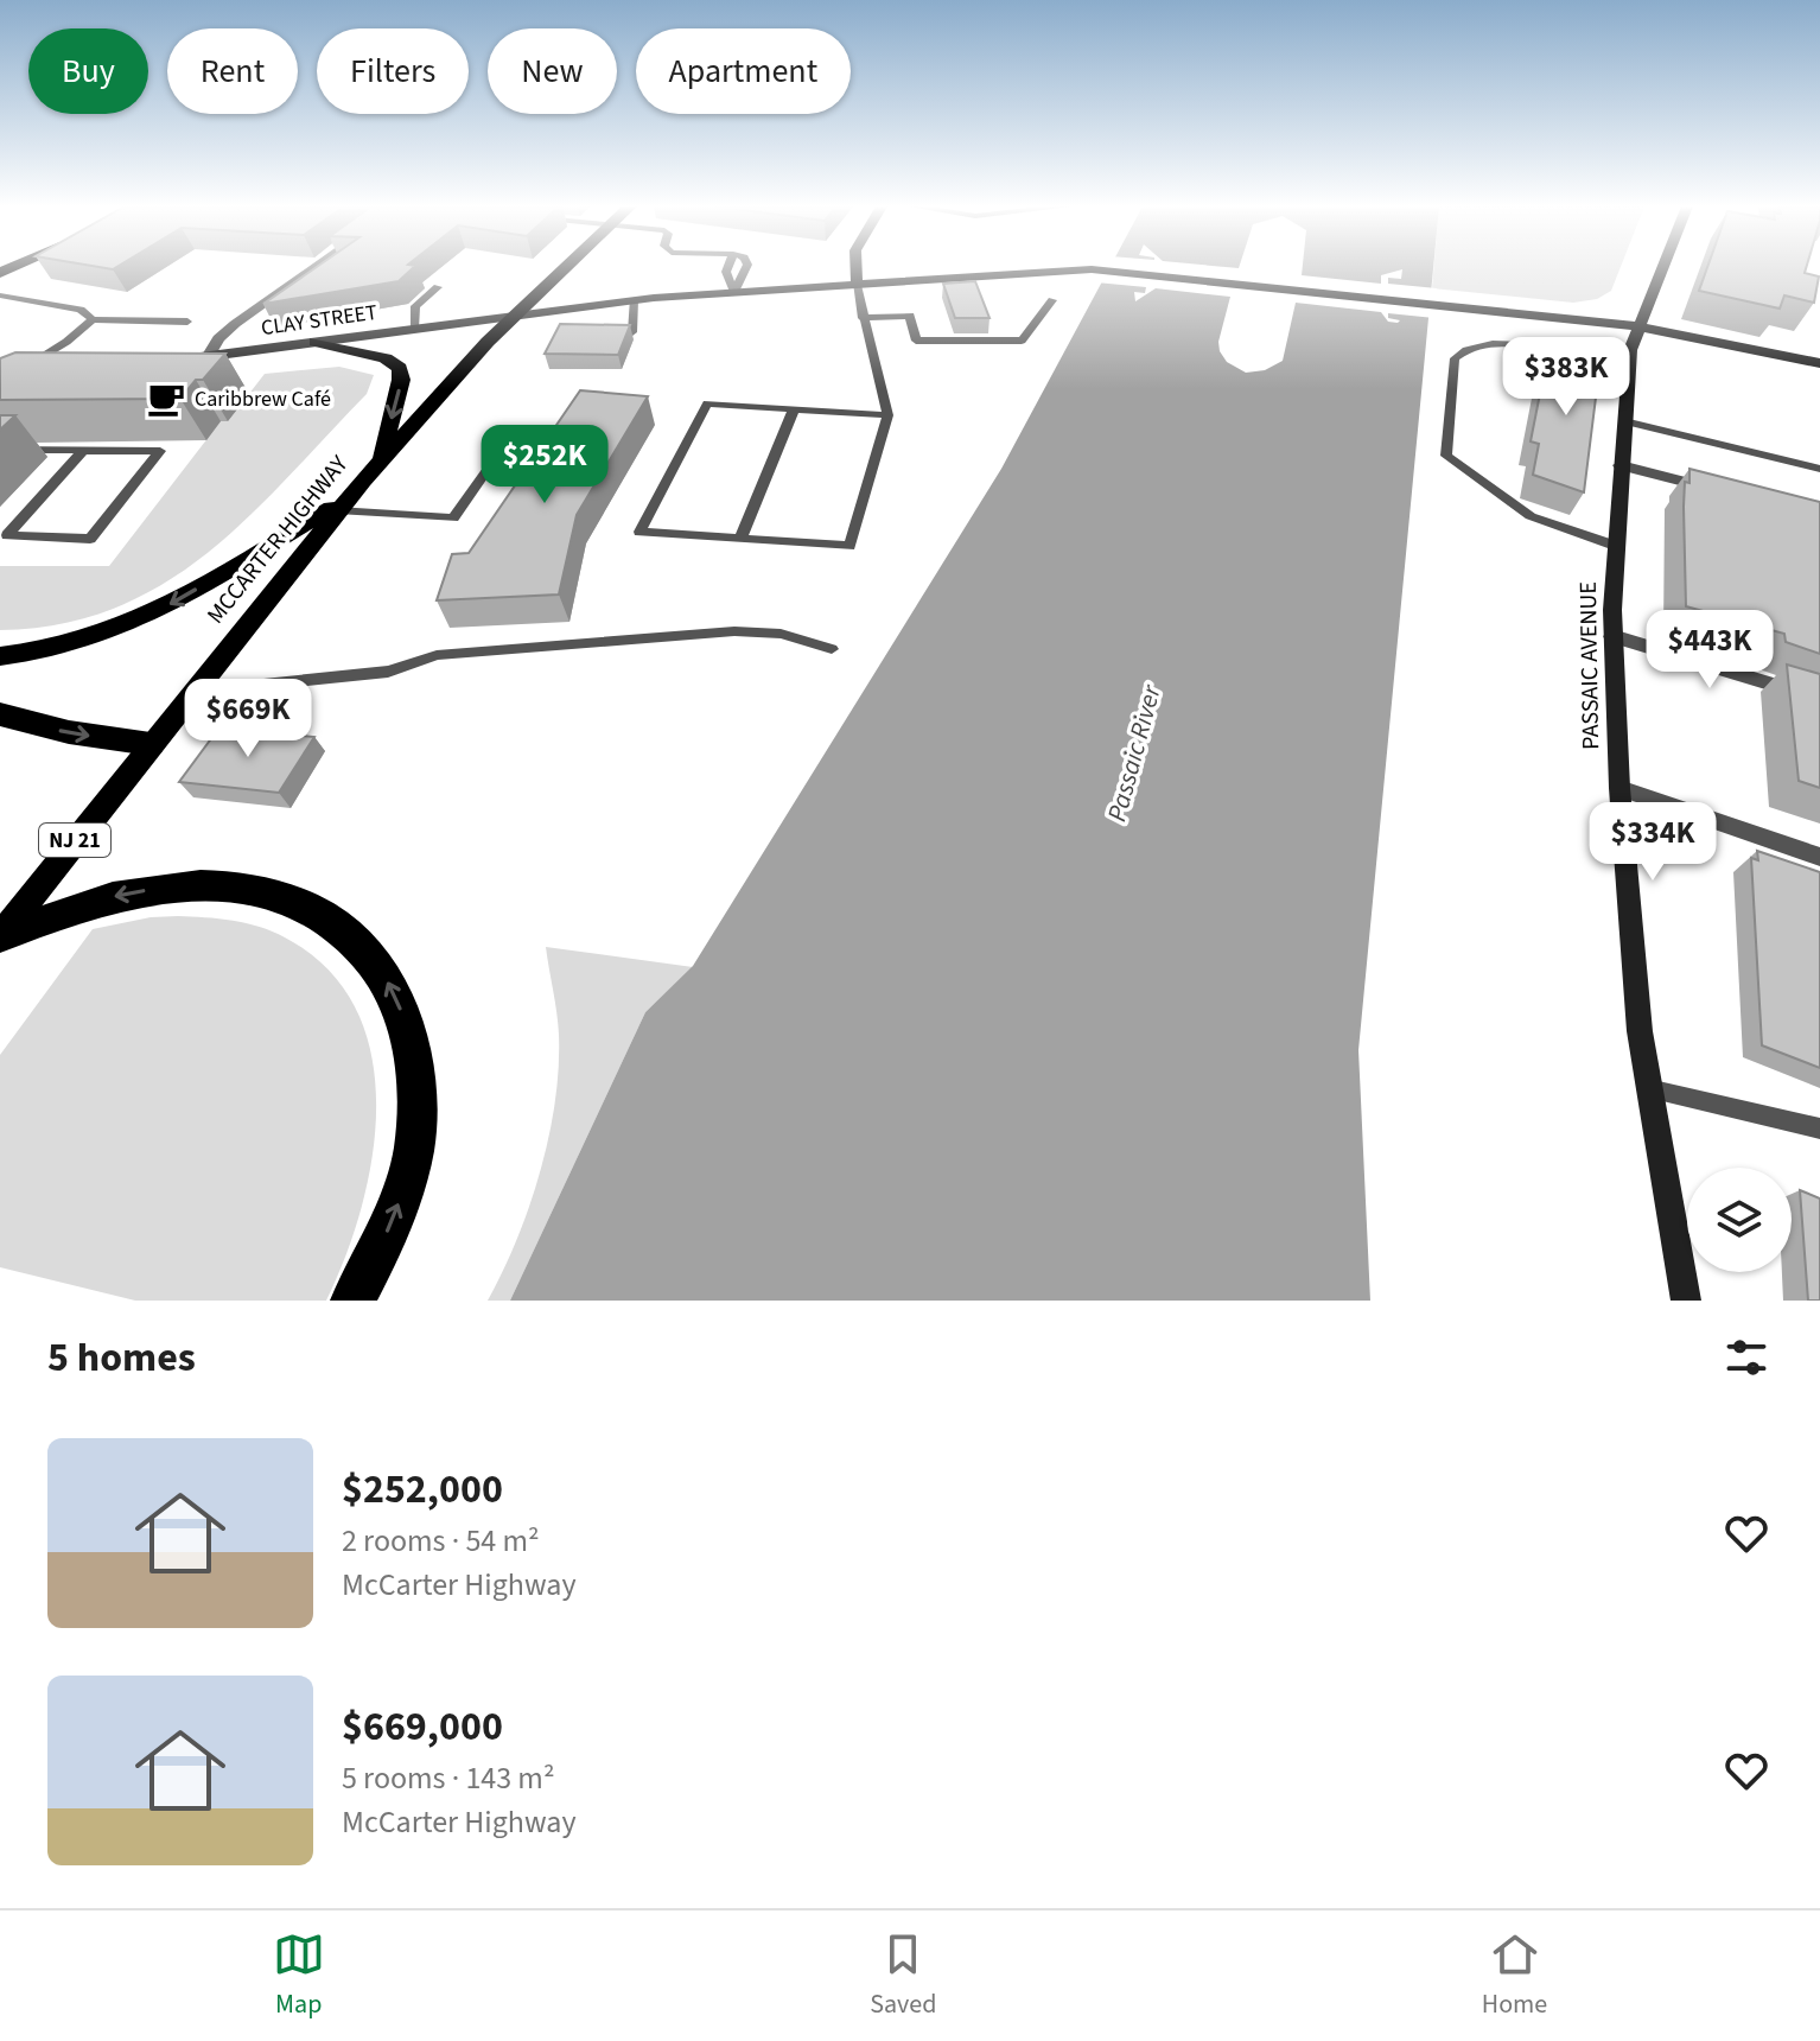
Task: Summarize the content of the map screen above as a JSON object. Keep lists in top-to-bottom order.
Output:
{
  "streets": {
    "main road": [
      "CLAY STREET",
      "MCCARTER HIGHWAY",
      "PASSAIC AVENUE",
      "NJ 21"
    ]
  },
  "crossings": [
    ["CLAY STREET", "MCCARTER HIGHWAY"],
    ["CLAY STREET", "PASSAIC AVENUE"]
  ],
  "water": ["Passaic River"],
  "places": {
    "cafe": ["Caribbrew Café"]
  },
  "page": {
    "chip": [
      "Buy",
      "Rent",
      "Filters",
      "New",
      "Apartment"
    ],
    "price": [
      "$383K",
      "$252K",
      "$443K",
      "$669K",
      "$334K"
    ],
    "heading": "5 homes",
    "list": [
      {
        "name": "$252,000",
        "note": "2 rooms · 54 m² · McCarter Highway"
      },
      {
        "name": "$669,000",
        "note": "5 rooms · 143 m² · McCarter Highway"
      }
    ],
    "tabs": ["Map", "Saved", "Home"]
  }
}
